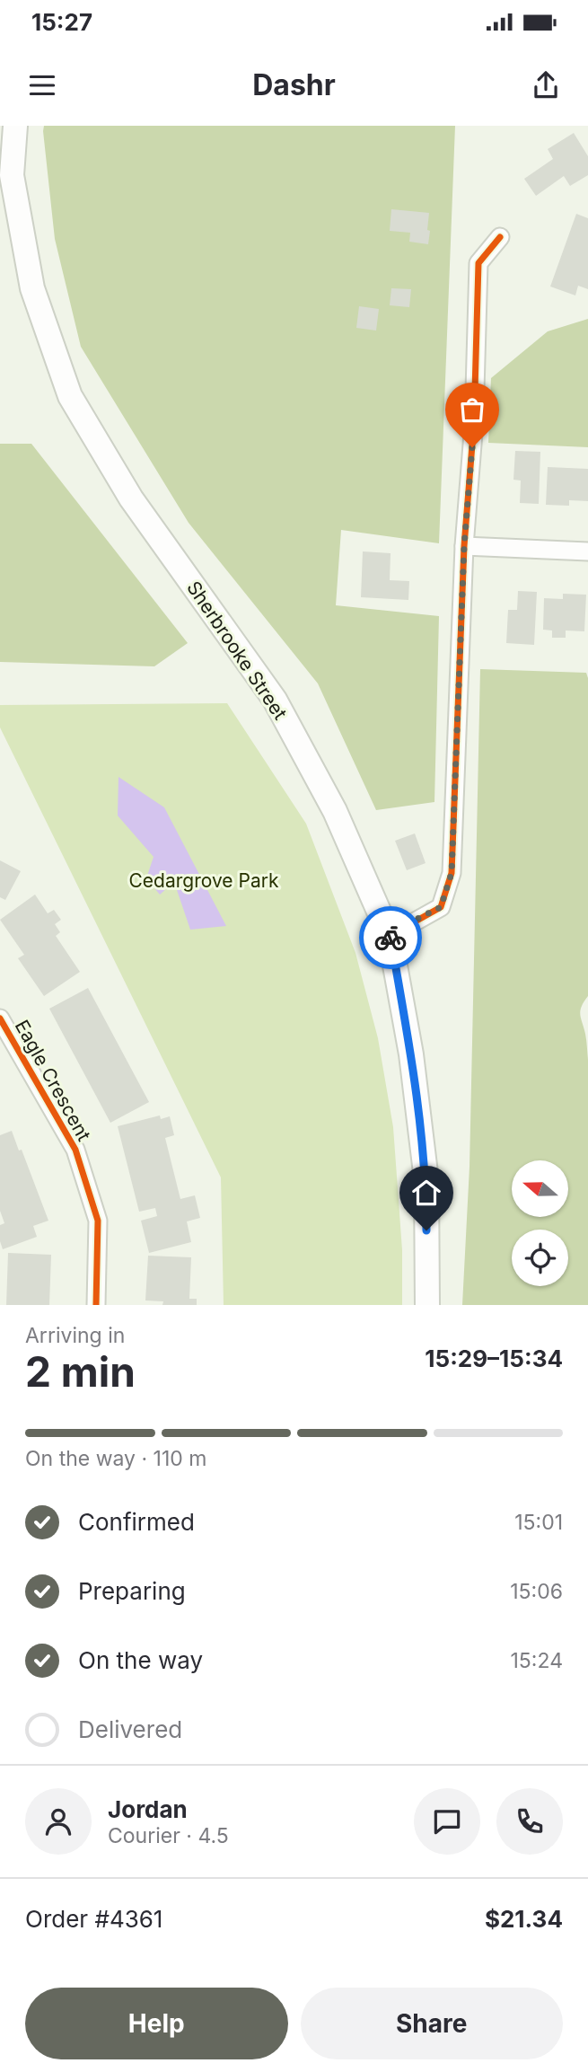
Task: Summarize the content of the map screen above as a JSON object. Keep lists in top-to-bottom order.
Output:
{
  "streets": {
    "main road": ["Sherbrooke Street"],
    "street": ["Eagle Crescent"]
  },
  "parks": ["Cedargrove Park"],
  "north": "left",
  "page": {
    "status": "15:27",
    "header": "Dashr",
    "heading": ["2 min", "Arriving in", "15:29–15:34"],
    "panel": [
      "Jordan",
      "Courier · 4.5",
      "Order #4361",
      "$21.34"
    ],
    "bar": "On the way · 110 m",
    "list": [
      ["Confirmed", "15:01"],
      ["Preparing", "15:06"],
      ["On the way", "15:24"],
      "Delivered"
    ],
    "buttons": ["Help", "Share"]
  }
}
